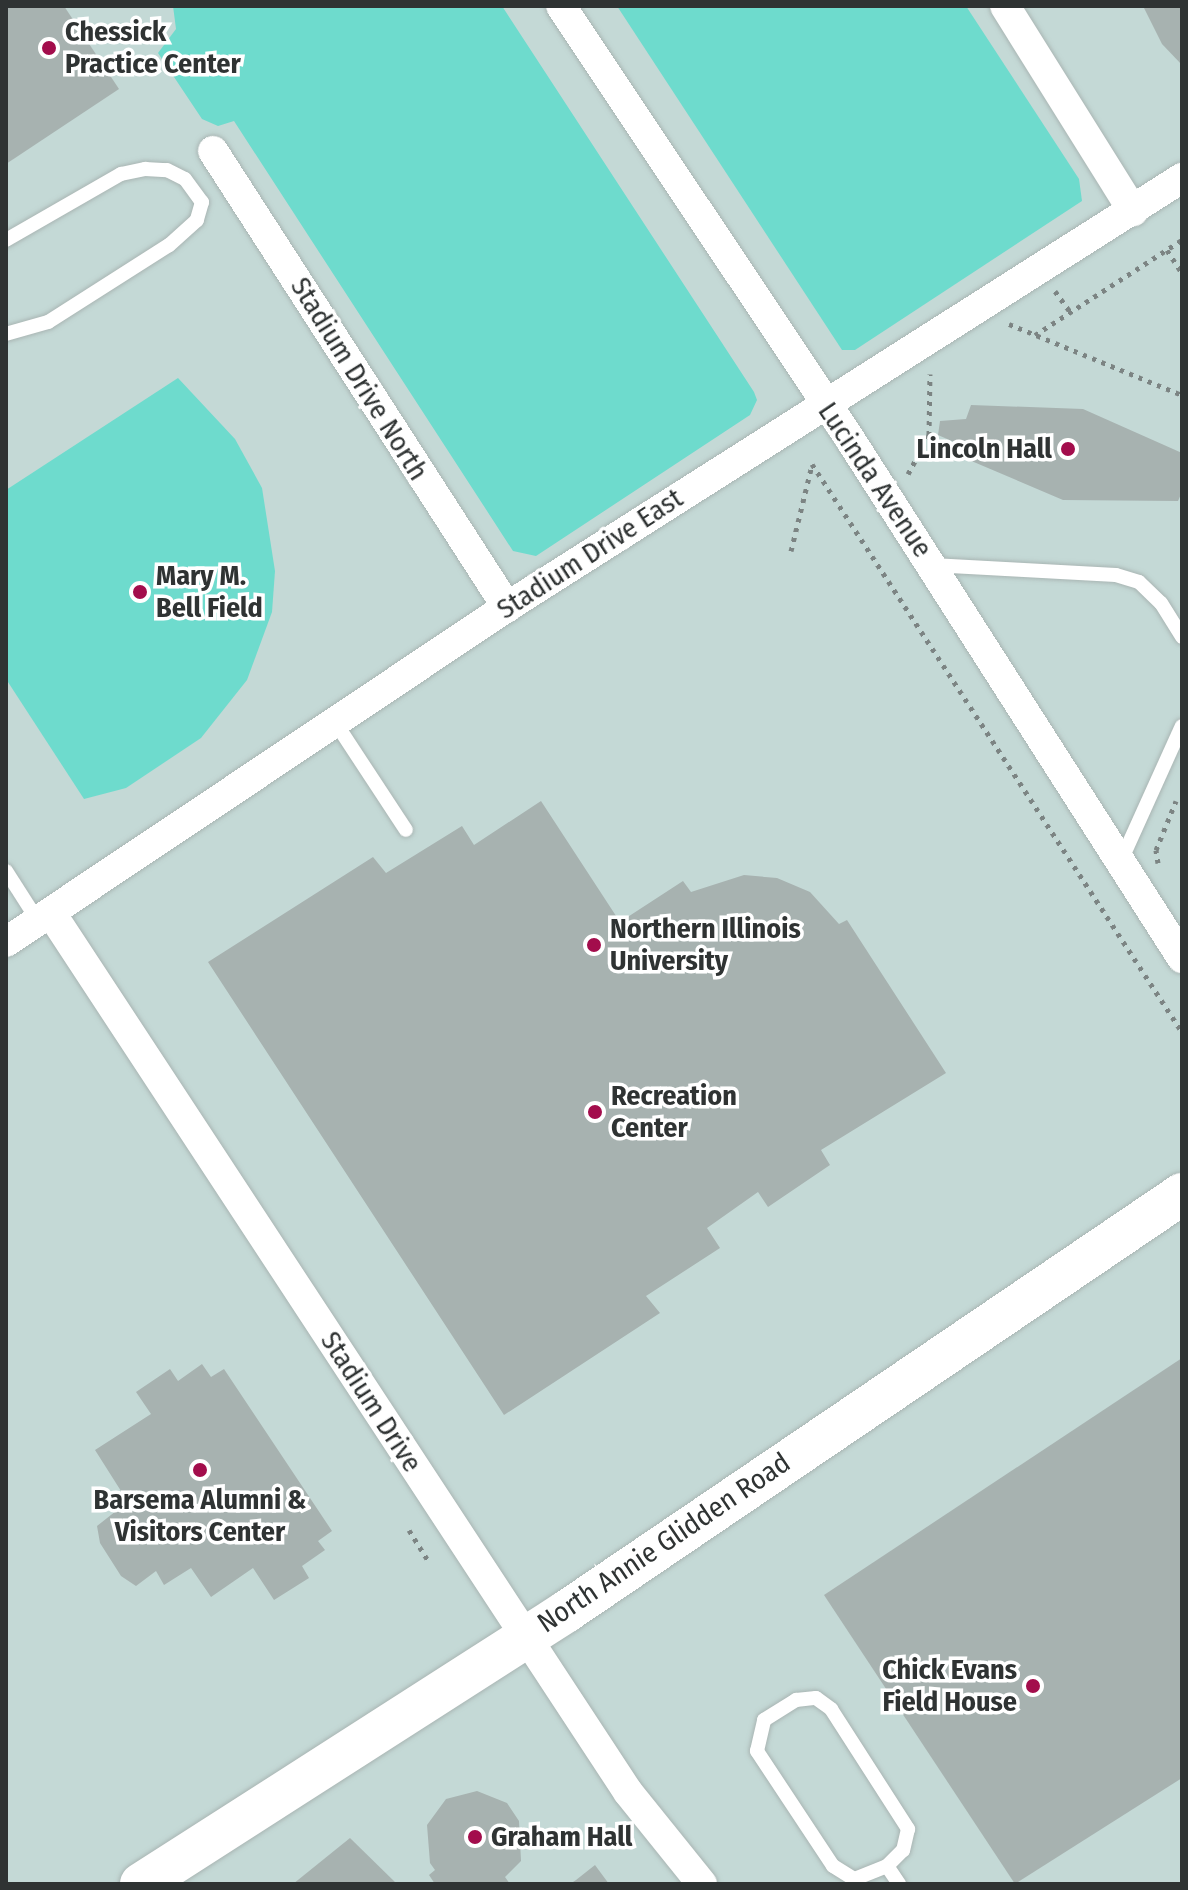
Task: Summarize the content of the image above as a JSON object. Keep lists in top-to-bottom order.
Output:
{
  "streets": {
    "main road": ["North Annie Glidden Road"],
    "street": [
      "Stadium Drive North",
      "Lucinda Avenue",
      "Stadium Drive East",
      "Stadium Drive"
    ]
  },
  "crossings": [
    ["Stadium Drive North", "Stadium Drive East"],
    ["Lucinda Avenue", "Stadium Drive East"],
    ["Stadium Drive East", "Stadium Drive"],
    ["Stadium Drive", "North Annie Glidden Road"]
  ],
  "places": [
    "Chessick Practice Center",
    "Lincoln Hall",
    "Mary M. Bell Field",
    "Northern Illinois University",
    "Recreation Center",
    "Barsema Alumni & Visitors Center",
    "Chick Evans Field House",
    "Graham Hall"
  ]
}
